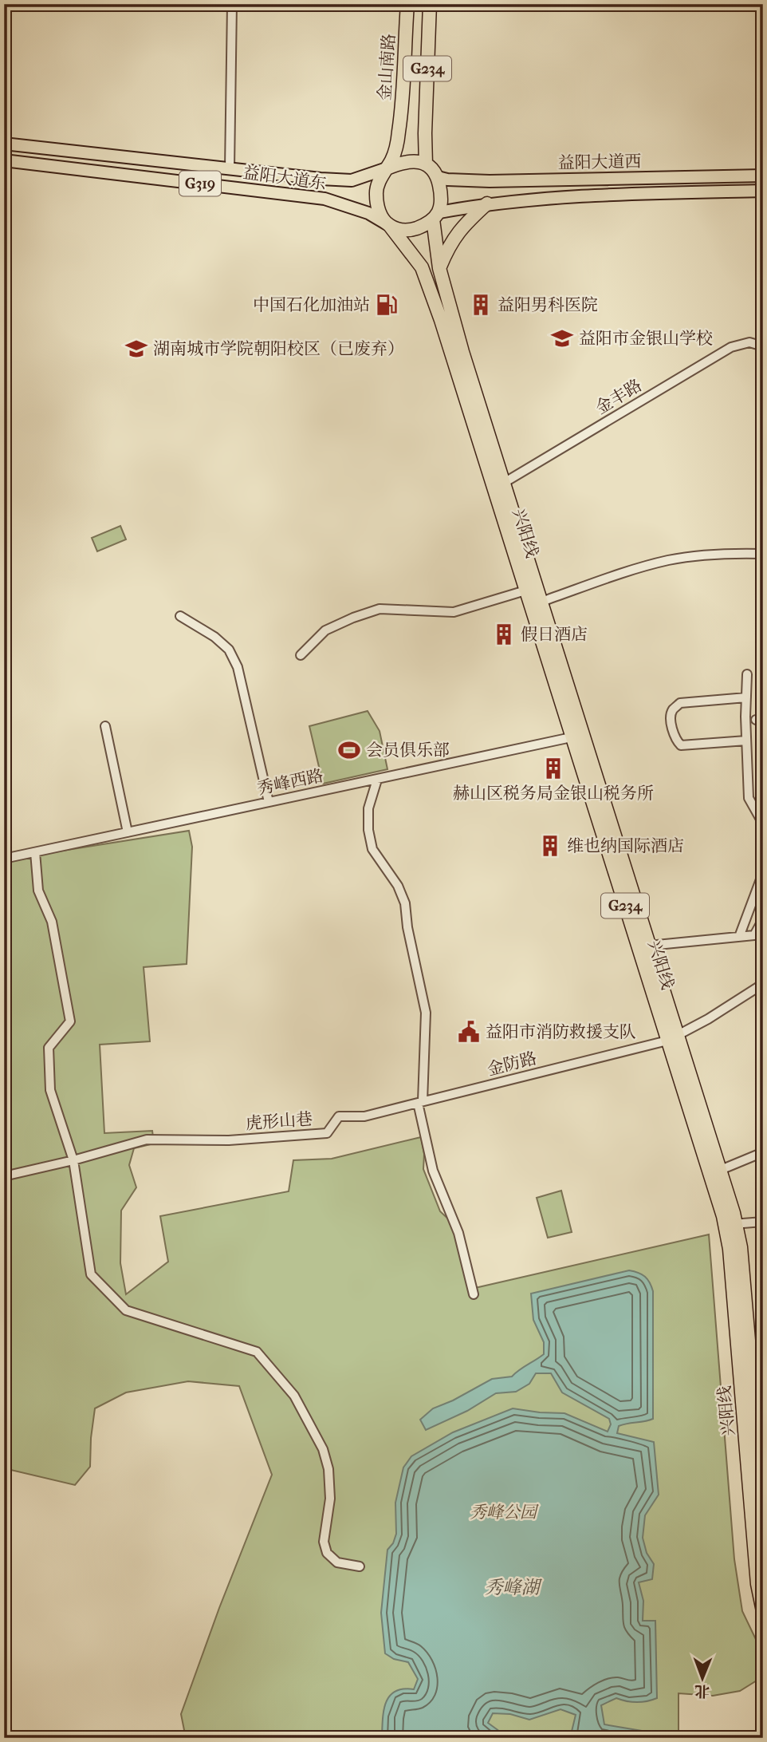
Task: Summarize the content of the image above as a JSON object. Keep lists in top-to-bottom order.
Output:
{
  "streets": {
    "highway": ["金山南路", "G234", "兴阳线"],
    "main road": ["益阳大道西", "益阳大道东", "G319"],
    "street": [
      "金丰路",
      "秀峰西路",
      "金防路",
      "虎形山巷"
    ]
  },
  "crossings": [
    ["金山南路", "G234"],
    ["金山南路", "益阳大道西"],
    ["金山南路", "益阳大道东"],
    ["金山南路", "G319"],
    ["金山南路", "兴阳线"],
    ["G234", "益阳大道西"],
    ["G234", "益阳大道东"],
    ["G234", "G319"],
    ["G234", "兴阳线"],
    ["益阳大道西", "益阳大道东"],
    ["益阳大道西", "G319"],
    ["益阳大道西", "兴阳线"],
    ["益阳大道东", "G319"],
    ["益阳大道东", "兴阳线"],
    ["G319", "兴阳线"],
    ["金丰路", "兴阳线"],
    ["兴阳线", "秀峰西路"],
    ["兴阳线", "金防路"],
    ["金防路", "虎形山巷"]
  ],
  "water": ["秀峰湖"],
  "parks": ["秀峰公园"],
  "places": {
    "fuel station": ["中国石化加油站"],
    "building": [
      "益阳男科医院",
      "假日酒店",
      "赫山区税务局金银山税务所",
      "维也纳国际酒店"
    ],
    "school or university": ["益阳市金银山学校", "湖南城市学院朝阳校区（已废弃）"],
    "sports": ["会员俱乐部"],
    "public building": ["益阳市消防救援支队"]
  },
  "north": "bottom"
}
